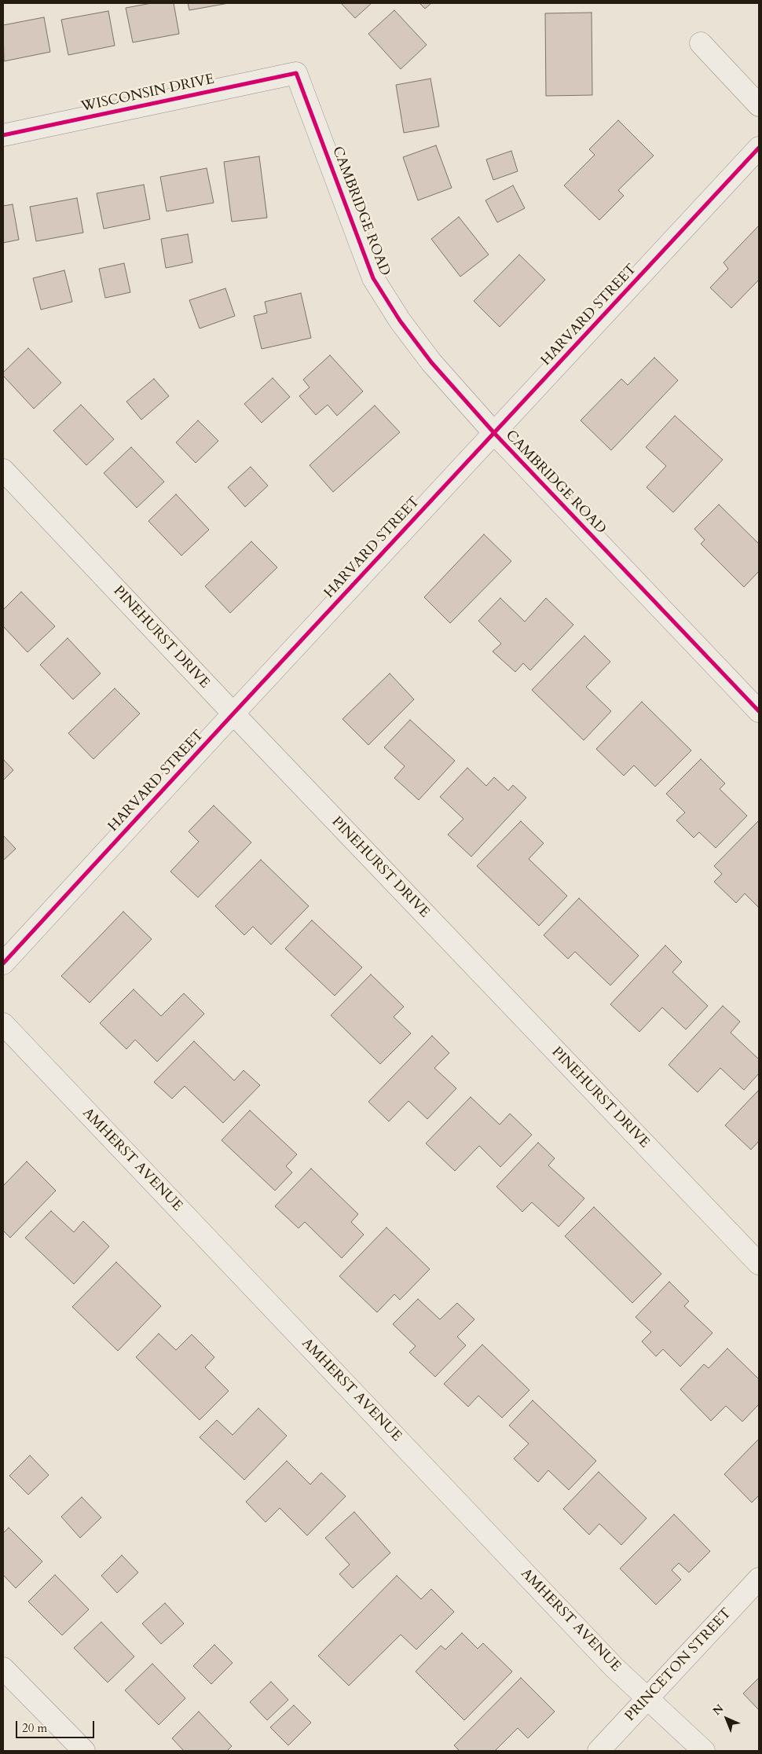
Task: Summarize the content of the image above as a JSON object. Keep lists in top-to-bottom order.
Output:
{
  "streets": {
    "street": [
      "WISCONSIN DRIVE",
      "CAMBRIDGE ROAD",
      "HARVARD STREET",
      "PINEHURST DRIVE",
      "AMHERST AVENUE",
      "PRINCETON STREET"
    ]
  },
  "crossings": [
    ["WISCONSIN DRIVE", "CAMBRIDGE ROAD"],
    ["CAMBRIDGE ROAD", "HARVARD STREET"],
    ["HARVARD STREET", "PINEHURST DRIVE"],
    ["AMHERST AVENUE", "PRINCETON STREET"]
  ],
  "scale_bar": "20 m",
  "north": "top left"
}
